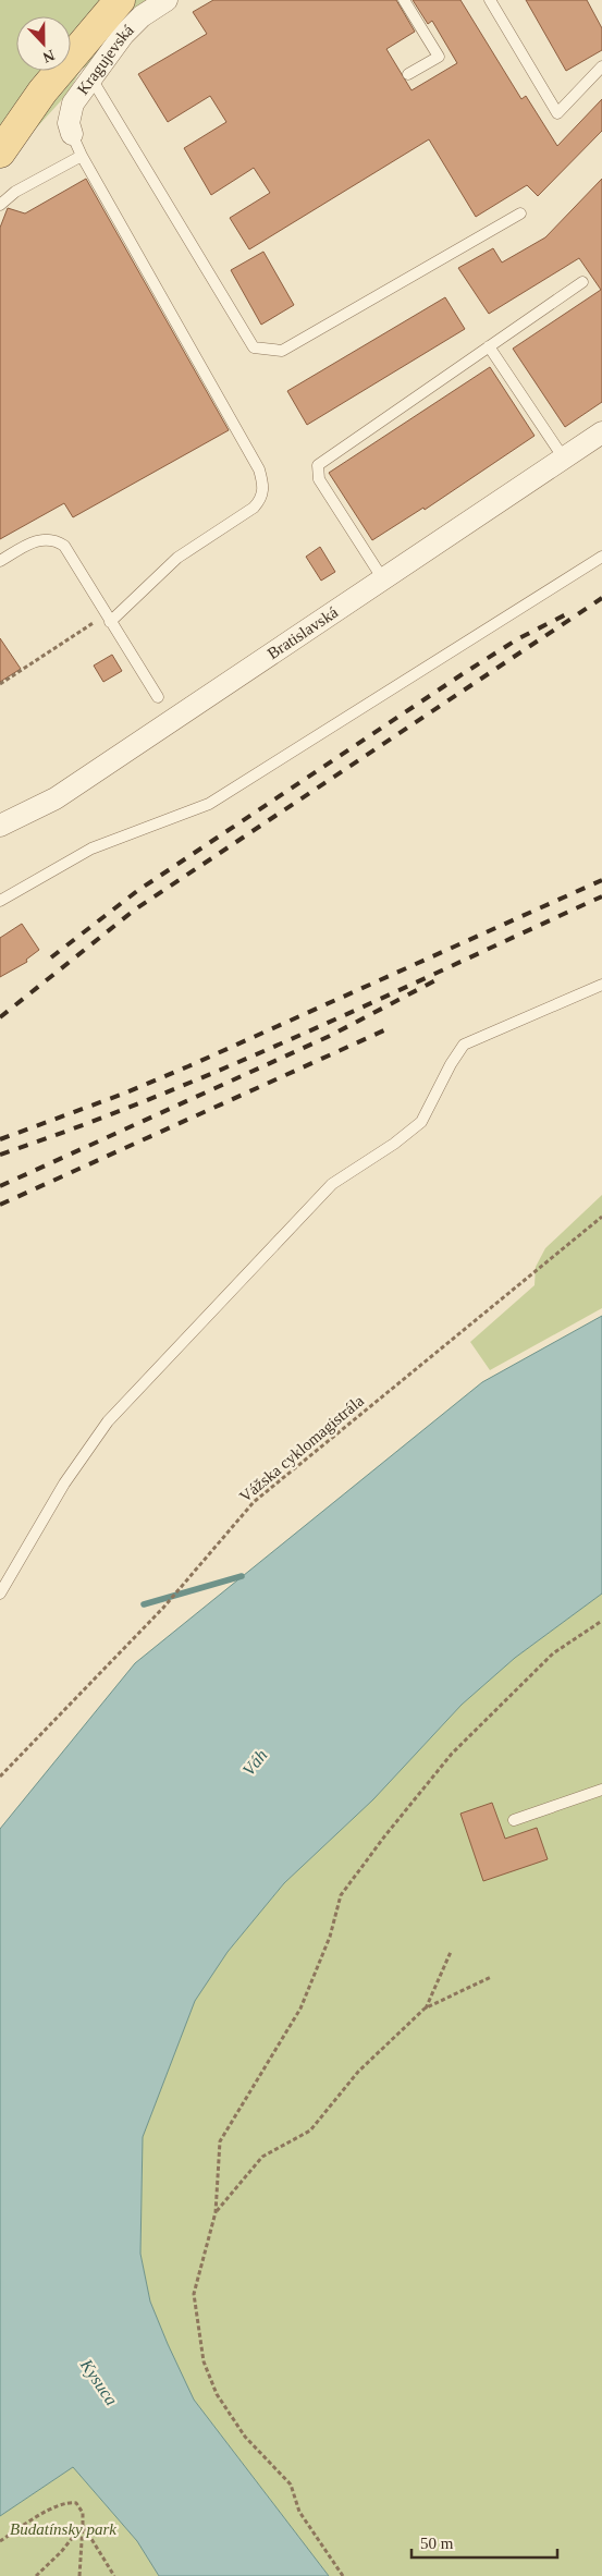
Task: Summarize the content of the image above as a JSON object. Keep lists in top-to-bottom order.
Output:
{
  "streets": {
    "street": ["Kragujevská", "Bratislavská"],
    "path": ["Vážska cyklomagistrála"]
  },
  "water": ["Váh", "Kysuca"],
  "parks": ["Budatínsky park"],
  "scale_bar": "50 m",
  "north": "bottom"
}
